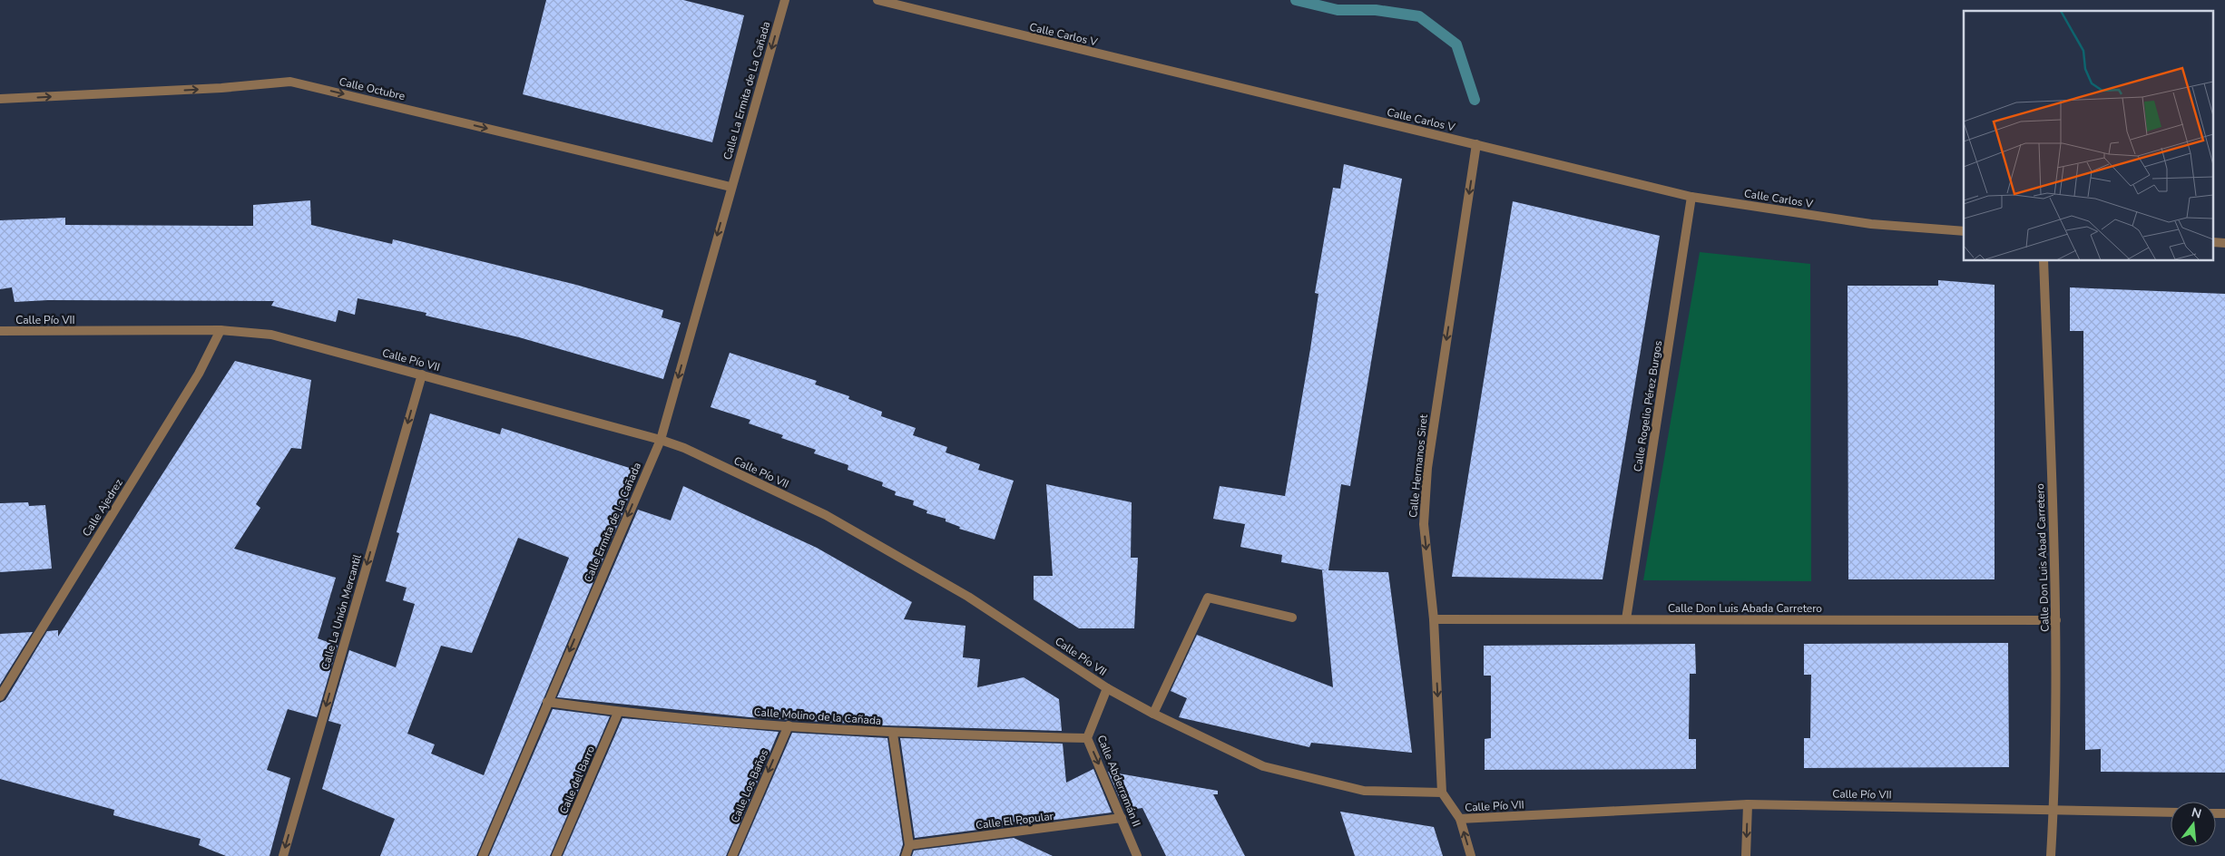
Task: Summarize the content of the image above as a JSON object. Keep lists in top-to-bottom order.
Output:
{
  "streets": {
    "street": [
      "Calle Carlos V",
      "Calle Octubre",
      "Calle La Ermita de La Cañada",
      "Calle Pío VII",
      "Calle Rogelio Pérez Burgos",
      "Calle Hermanos Siret",
      "Calle Ajedrez",
      "Calle Ermita de La Cañada",
      "Calle Don Luis Abad Carretero",
      "Calle Don Luis Abada Carretero",
      "Calle La Unión Mercantil",
      "Calle Molino de la Cañada",
      "Calle del Barro",
      "Calle Abderramán II",
      "Calle Los Baños",
      "Calle El Popular"
    ]
  },
  "crossings": [
    ["Calle Carlos V", "Calle Rogelio Pérez Burgos"],
    ["Calle Carlos V", "Calle Hermanos Siret"],
    ["Calle Octubre", "Calle La Ermita de La Cañada"],
    ["Calle Octubre", "Calle Ermita de La Cañada"],
    ["Calle La Ermita de La Cañada", "Calle Ermita de La Cañada"],
    ["Calle Pío VII", "Calle Hermanos Siret"],
    ["Calle Pío VII", "Calle Ajedrez"],
    ["Calle Pío VII", "Calle Ermita de La Cañada"],
    ["Calle Pío VII", "Calle Don Luis Abad Carretero"],
    ["Calle Pío VII", "Calle La Unión Mercantil"],
    ["Calle Pío VII", "Calle Abderramán II"],
    ["Calle Rogelio Pérez Burgos", "Calle Don Luis Abada Carretero"],
    ["Calle Hermanos Siret", "Calle Don Luis Abada Carretero"],
    ["Calle Ermita de La Cañada", "Calle Molino de la Cañada"],
    ["Calle Don Luis Abad Carretero", "Calle Don Luis Abada Carretero"],
    ["Calle Molino de la Cañada", "Calle del Barro"],
    ["Calle Molino de la Cañada", "Calle Abderramán II"],
    ["Calle Molino de la Cañada", "Calle Los Baños"],
    ["Calle Abderramán II", "Calle El Popular"]
  ],
  "one_way": [
    "Calle Octubre",
    "Calle La Ermita de La Cañada",
    "Calle Hermanos Siret",
    "Calle Ermita de La Cañada",
    "Calle La Unión Mercantil",
    "Calle Abderramán II",
    "Calle Los Baños"
  ],
  "north": "top"
}
